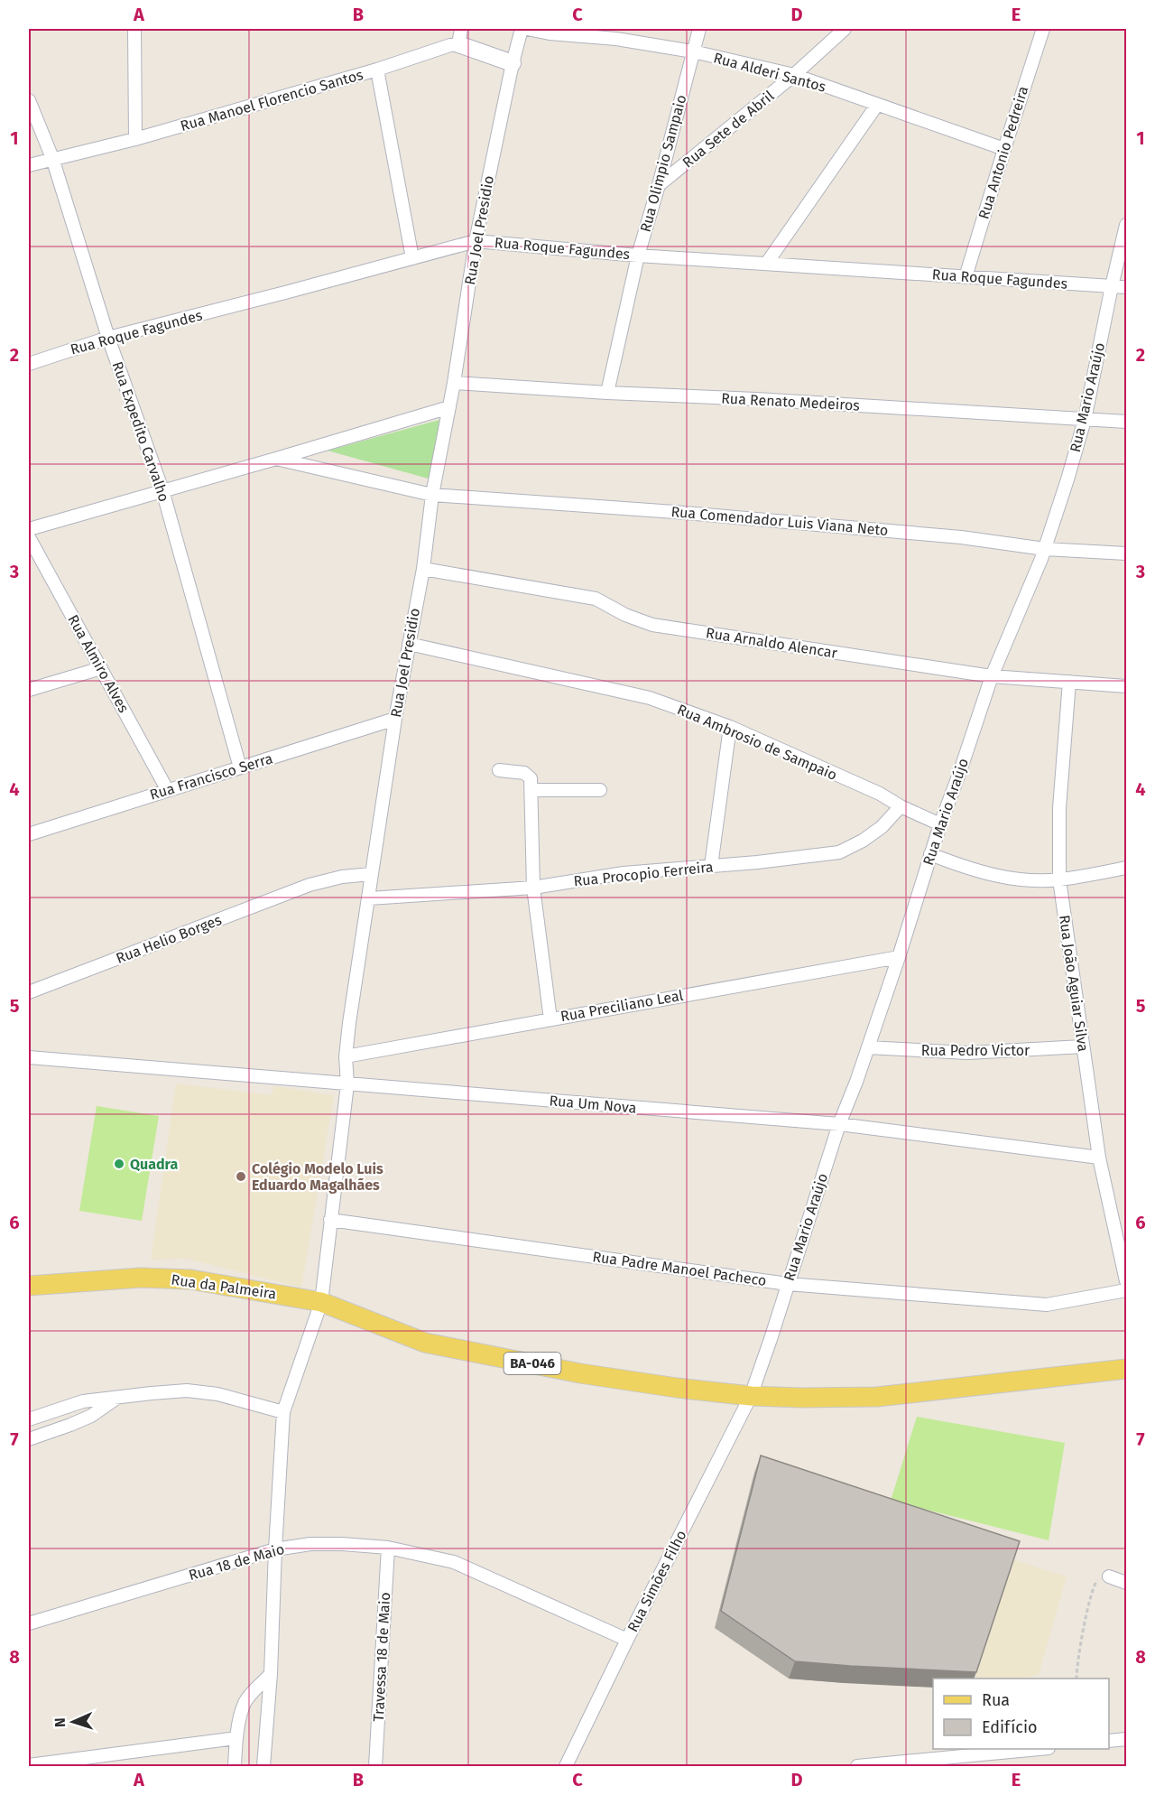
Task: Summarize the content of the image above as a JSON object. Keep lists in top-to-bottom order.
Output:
{
  "streets": {
    "main road": ["Rua da Palmeira", "BA-046"],
    "street": [
      "Rua Alderi Santos",
      "Rua Manoel Florencio Santos",
      "Rua Sete de Abril",
      "Rua Antonio Pedreira",
      "Rua Olimpio Sampaio",
      "Rua Joel Presidio",
      "Rua Roque Fagundes",
      "Rua Mario Araújo",
      "Rua Renato Medeiros",
      "Rua Expedito Carvalho",
      "Rua Comendador Luis Viana Neto",
      "Rua Arnaldo Alencar",
      "Rua Almiro Alves",
      "Rua Ambrosio de Sampaio",
      "Rua Francisco Serra",
      "Rua Procopio Ferreira",
      "Rua Helio Borges",
      "Rua João Aguiar Silva",
      "Rua Preciliano Leal",
      "Rua Pedro Victor",
      "Rua Um Nova",
      "Rua Padre Manoel Pacheco",
      "Rua 18 de Maio",
      "Rua Simões Filho",
      "Travessa 18 de Maio"
    ]
  },
  "crossings": [
    ["Rua Alderi Santos", "Rua Sete de Abril"],
    ["Rua Alderi Santos", "Rua Antonio Pedreira"],
    ["Rua Alderi Santos", "Rua Olimpio Sampaio"],
    ["Rua Manoel Florencio Santos", "Rua Joel Presidio"],
    ["Rua Manoel Florencio Santos", "Rua Expedito Carvalho"],
    ["Rua Sete de Abril", "Rua Olimpio Sampaio"],
    ["Rua Antonio Pedreira", "Rua Roque Fagundes"],
    ["Rua Olimpio Sampaio", "Rua Roque Fagundes"],
    ["Rua Olimpio Sampaio", "Rua Renato Medeiros"],
    ["Rua Joel Presidio", "Rua Roque Fagundes"],
    ["Rua Joel Presidio", "Rua Renato Medeiros"],
    ["Rua Joel Presidio", "Rua Comendador Luis Viana Neto"],
    ["Rua Joel Presidio", "Rua Arnaldo Alencar"],
    ["Rua Joel Presidio", "Rua Ambrosio de Sampaio"],
    ["Rua Joel Presidio", "Rua Francisco Serra"],
    ["Rua Joel Presidio", "Rua Procopio Ferreira"],
    ["Rua Joel Presidio", "Rua Helio Borges"],
    ["Rua Joel Presidio", "Rua Preciliano Leal"],
    ["Rua Joel Presidio", "Rua Um Nova"],
    ["Rua Joel Presidio", "Rua Padre Manoel Pacheco"],
    ["Rua Joel Presidio", "Rua da Palmeira"],
    ["Rua Joel Presidio", "BA-046"],
    ["Rua Joel Presidio", "Rua 18 de Maio"],
    ["Rua Roque Fagundes", "Rua Mario Araújo"],
    ["Rua Roque Fagundes", "Rua Expedito Carvalho"],
    ["Rua Mario Araújo", "Rua Renato Medeiros"],
    ["Rua Mario Araújo", "Rua Comendador Luis Viana Neto"],
    ["Rua Mario Araújo", "Rua Arnaldo Alencar"],
    ["Rua Mario Araújo", "Rua Ambrosio de Sampaio"],
    ["Rua Mario Araújo", "Rua Preciliano Leal"],
    ["Rua Mario Araújo", "Rua Pedro Victor"],
    ["Rua Mario Araújo", "Rua Um Nova"],
    ["Rua Mario Araújo", "Rua Padre Manoel Pacheco"],
    ["Rua Mario Araújo", "BA-046"],
    ["Rua Mario Araújo", "Rua Simões Filho"],
    ["Rua Expedito Carvalho", "Rua Francisco Serra"],
    ["Rua Arnaldo Alencar", "Rua João Aguiar Silva"],
    ["Rua Almiro Alves", "Rua Francisco Serra"],
    ["Rua Ambrosio de Sampaio", "Rua Procopio Ferreira"],
    ["Rua João Aguiar Silva", "Rua Pedro Victor"],
    ["Rua João Aguiar Silva", "Rua Um Nova"],
    ["Rua da Palmeira", "BA-046"],
    ["BA-046", "Rua Simões Filho"],
    ["Rua 18 de Maio", "Rua Simões Filho"],
    ["Rua 18 de Maio", "Travessa 18 de Maio"]
  ],
  "places": ["Quadra", "Colégio Modelo Luis Eduardo Magalhães"],
  "legend": ["Rua", "Edifício"],
  "north": "left",
  "grid": {
    "columns": [
      "A",
      "B",
      "C",
      "D",
      "E"
    ],
    "rows": [
      "1",
      "2",
      "3",
      "4",
      "5",
      "6",
      "7",
      "8"
    ]
  }
}
